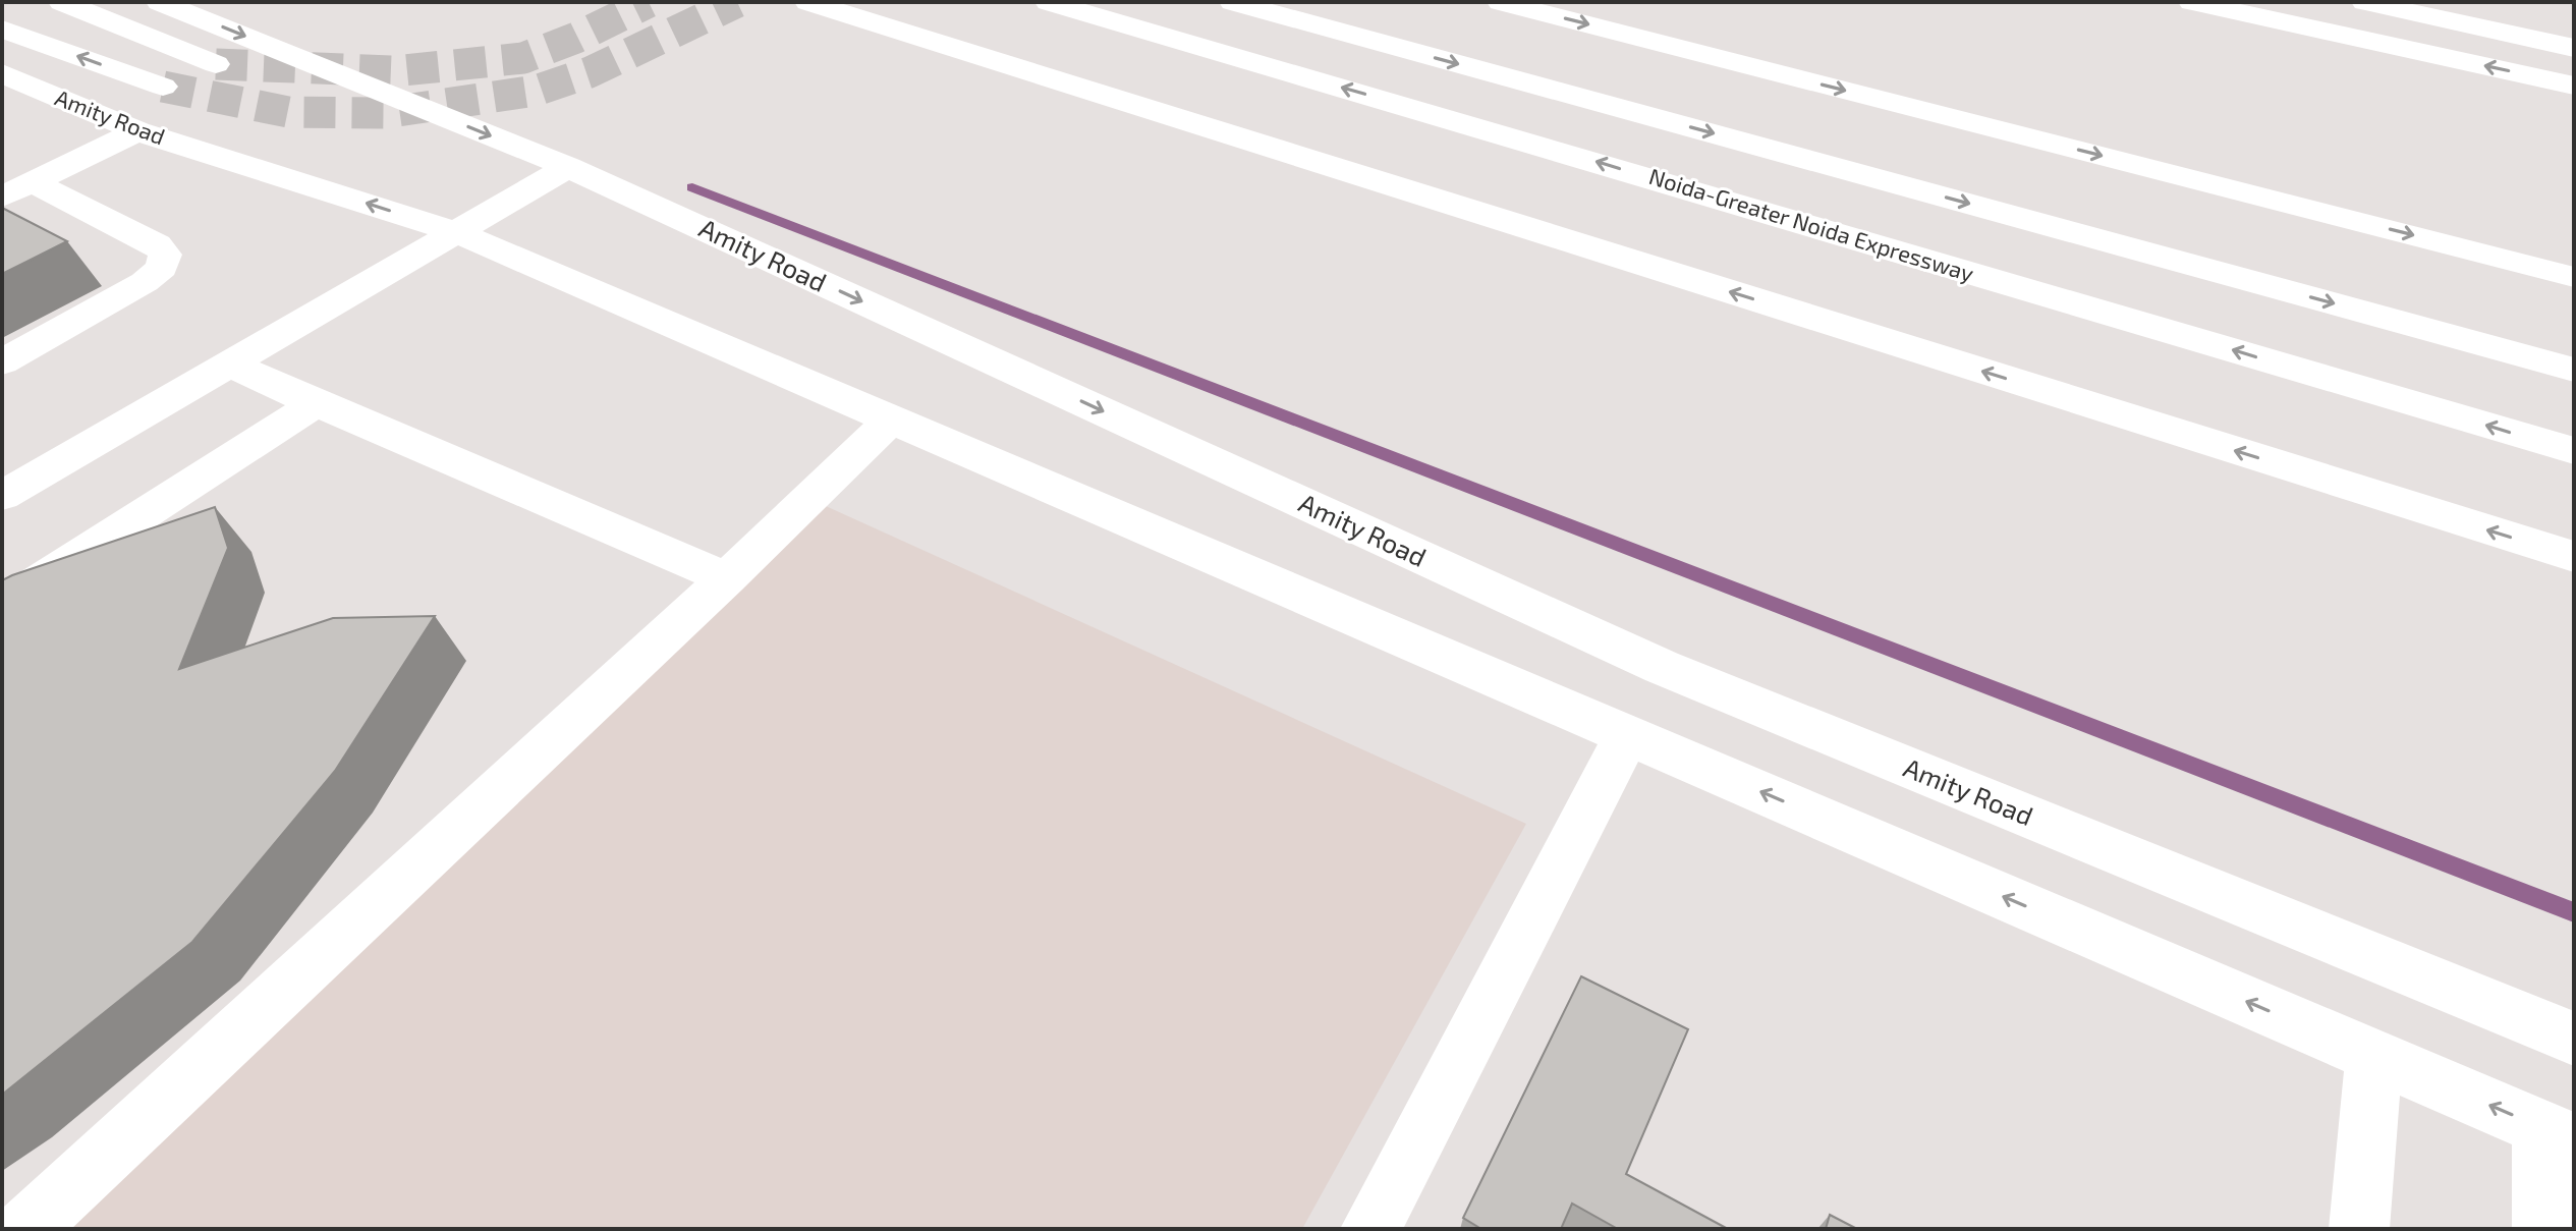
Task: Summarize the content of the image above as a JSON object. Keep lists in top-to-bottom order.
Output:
{
  "streets": {
    "main road": ["Amity Road", "Noida-Greater Noida Expressway"]
  }
}
